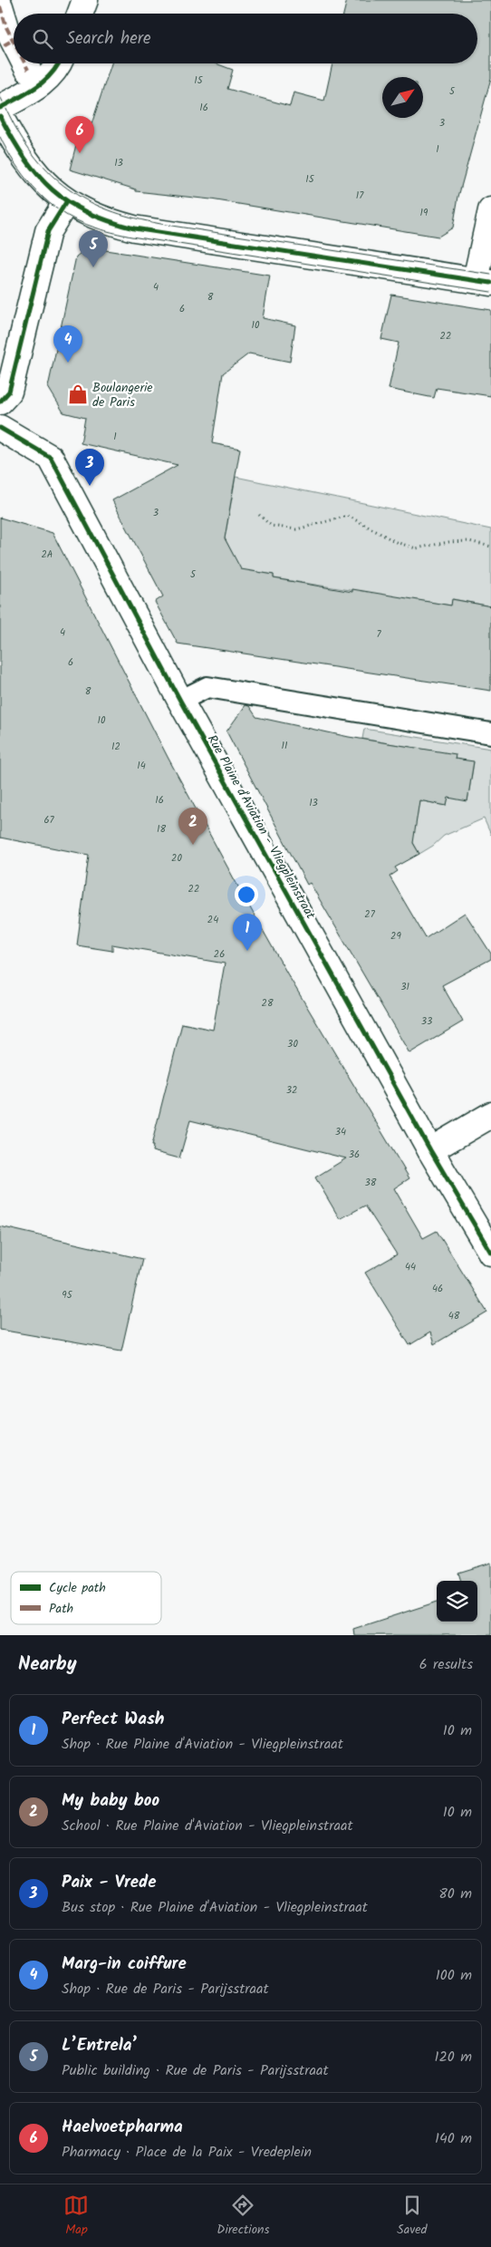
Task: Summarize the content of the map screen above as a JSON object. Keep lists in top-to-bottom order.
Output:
{
  "streets": {
    "street": ["Rue Plaine d'Aviation - Vliegpleinstraat"]
  },
  "places": {
    "shop": ["Boulangerie de Paris"]
  },
  "house_numbers": [
    "15",
    "5",
    "16",
    "3",
    "1",
    "13",
    "15",
    "17",
    "19",
    "4",
    "8",
    "6",
    "10",
    "22",
    "1",
    "3",
    "2A",
    "5",
    "4",
    "7",
    "6",
    "8",
    "10",
    "11",
    "12",
    "14",
    "16",
    "13",
    "67",
    "18",
    "20",
    "22",
    "27",
    "24",
    "29",
    "26",
    "31",
    "28",
    "33",
    "30",
    "32",
    "34",
    "36",
    "38",
    "44",
    "46",
    "95",
    "48"
  ],
  "legend": ["Cycle path", "Path"],
  "north": "top right",
  "page": {
    "search": "Search here",
    "pins": [
      "6",
      "5",
      "4",
      "3",
      "2",
      "1"
    ],
    "heading": ["Nearby", "6 results"],
    "list": [
      {
        "mark": "1",
        "name": "Perfect Wash",
        "note": "Shop · Rue Plaine d'Aviation - Vliegpleinstraat",
        "value": "10 m"
      },
      {
        "mark": "2",
        "name": "My baby boo",
        "note": "School · Rue Plaine d'Aviation - Vliegpleinstraat",
        "value": "10 m"
      },
      {
        "mark": "3",
        "name": "Paix - Vrede",
        "note": "Bus stop · Rue Plaine d'Aviation - Vliegpleinstraat",
        "value": "80 m"
      },
      {
        "mark": "4",
        "name": "Marg-in coiffure",
        "note": "Shop · Rue de Paris - Parijsstraat",
        "value": "100 m"
      },
      {
        "mark": "5",
        "name": "L’Entrela’",
        "note": "Public building · Rue de Paris - Parijsstraat",
        "value": "120 m"
      },
      {
        "mark": "6",
        "name": "Haelvoetpharma",
        "note": "Pharmacy · Place de la Paix - Vredeplein",
        "value": "140 m"
      }
    ],
    "nav": ["Map", "Directions", "Saved"]
  }
}
